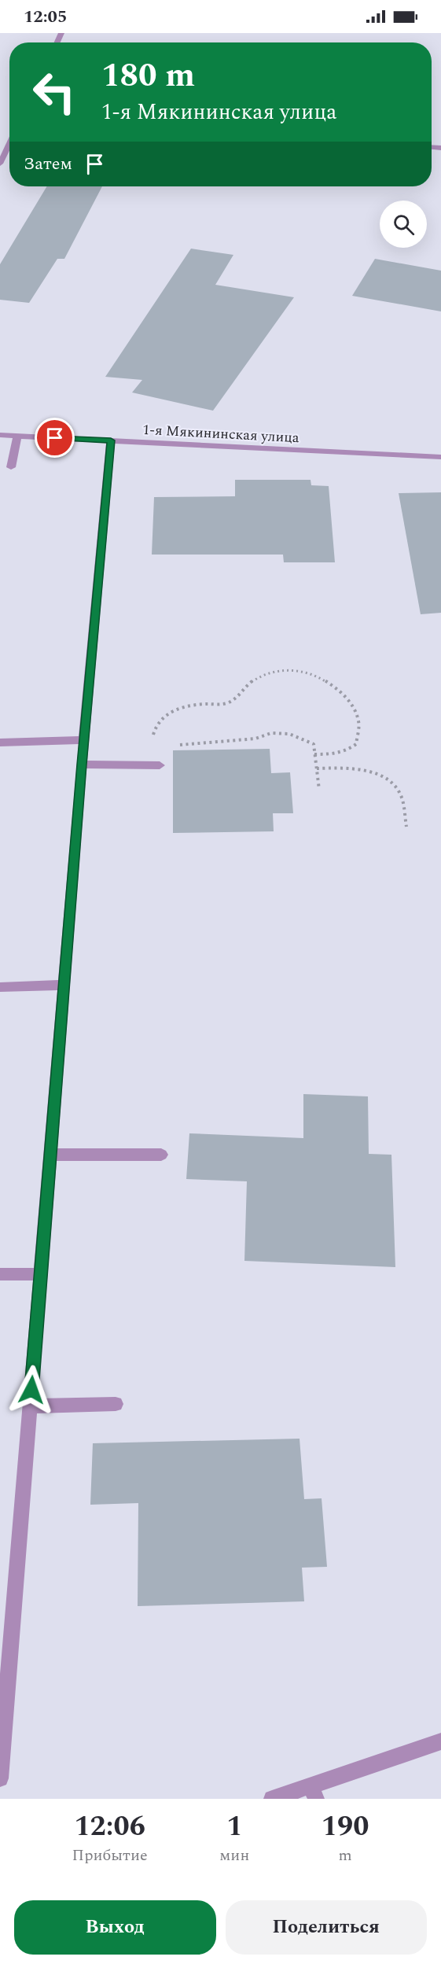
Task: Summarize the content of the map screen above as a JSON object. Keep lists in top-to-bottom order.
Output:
{
  "streets": {
    "street": ["1-я Мякининская улица"]
  },
  "page": {
    "status": "12:05",
    "turn": ["180 m", "1-я Мякининская улица"],
    "then": "Затем",
    "eta": [
      "12:06",
      "Прибытие",
      "1",
      "мин",
      "190",
      "m"
    ],
    "buttons": ["Выход", "Поделиться"]
  }
}
